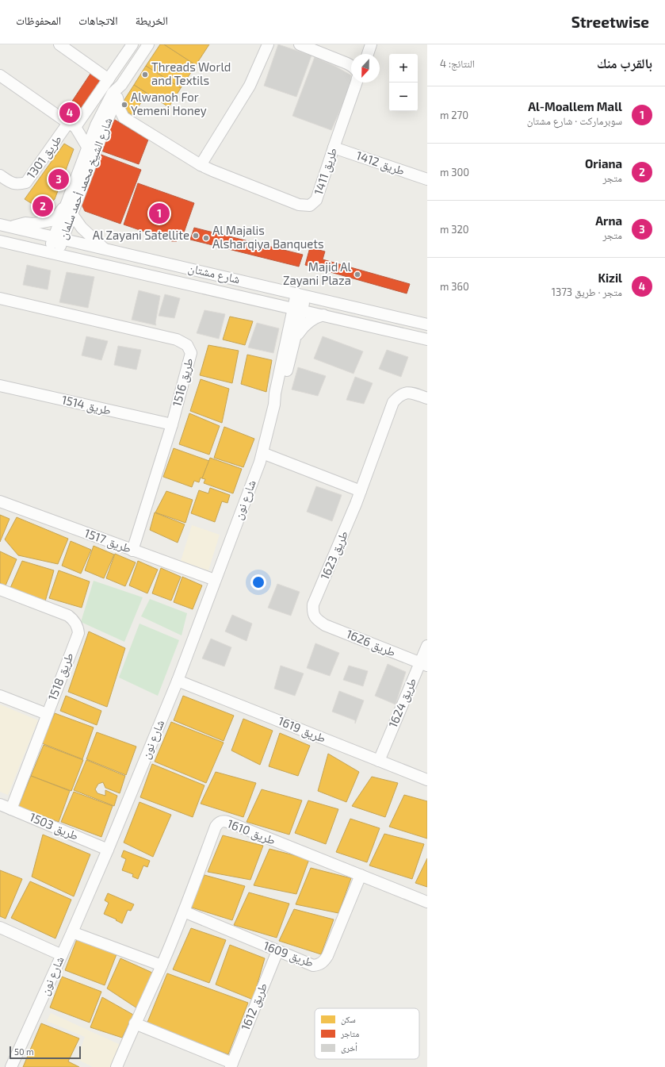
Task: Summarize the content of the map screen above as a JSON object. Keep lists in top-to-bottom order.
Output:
{
  "streets": {
    "street": [
      "طريق 1301",
      "طريق 1412",
      "طريق 1411",
      "شارع الشيخ محمد أحمد سلمان",
      "شارع مشتان",
      "طريق 1516",
      "طريق 1514",
      "شارع نون",
      "طريق 1517",
      "طريق 1623",
      "طريق 1626",
      "طريق 1518",
      "طريق 1624",
      "طريق 1619",
      "طريق 1503",
      "طريق 1610",
      "طريق 1609",
      "طريق 1612"
    ]
  },
  "crossings": [
    ["طريق 1412", "طريق 1411"],
    ["شارع الشيخ محمد أحمد سلمان", "شارع مشتان"],
    ["شارع مشتان", "شارع نون"],
    ["طريق 1516", "طريق 1514"],
    ["طريق 1516", "طريق 1517"],
    ["شارع نون", "طريق 1517"],
    ["شارع نون", "طريق 1619"],
    ["شارع نون", "طريق 1503"],
    ["طريق 1623", "طريق 1626"],
    ["طريق 1626", "طريق 1624"],
    ["طريق 1518", "طريق 1503"],
    ["طريق 1624", "طريق 1619"],
    ["طريق 1610", "طريق 1609"],
    ["طريق 1610", "طريق 1612"],
    ["طريق 1609", "طريق 1612"]
  ],
  "places": [
    "Threads World and Textils",
    "Alwanoh For Yemeni Honey",
    "Al Zayani Satellite",
    "Al Majalis Alsharqiya Banquets",
    "Majid Al Zayani Plaza"
  ],
  "legend": ["سكن", "متاجر", "أخرى"],
  "scale_bar": "50 m",
  "north": "bottom",
  "page": {
    "header": "Streetwise",
    "nav": ["الخريطة", "الاتجاهات", "المحفوظات"],
    "heading": ["بالقرب منك", "النتائج: 4"],
    "map_buttons": ["+", "−"],
    "list": [
      {
        "mark": "1",
        "name": "Al-Moallem Mall",
        "note": "سوبرماركت · شارع مشتان",
        "value": "270 m"
      },
      {
        "mark": "2",
        "name": "Oriana",
        "note": "متجر",
        "value": "300 m"
      },
      {
        "mark": "3",
        "name": "Arna",
        "note": "متجر",
        "value": "320 m"
      },
      {
        "mark": "4",
        "name": "Kizil",
        "note": "متجر · طريق 1373",
        "value": "360 m"
      }
    ],
    "pins": [
      "4",
      "3",
      "2",
      "1"
    ],
    "scale": "50 m"
  }
}
